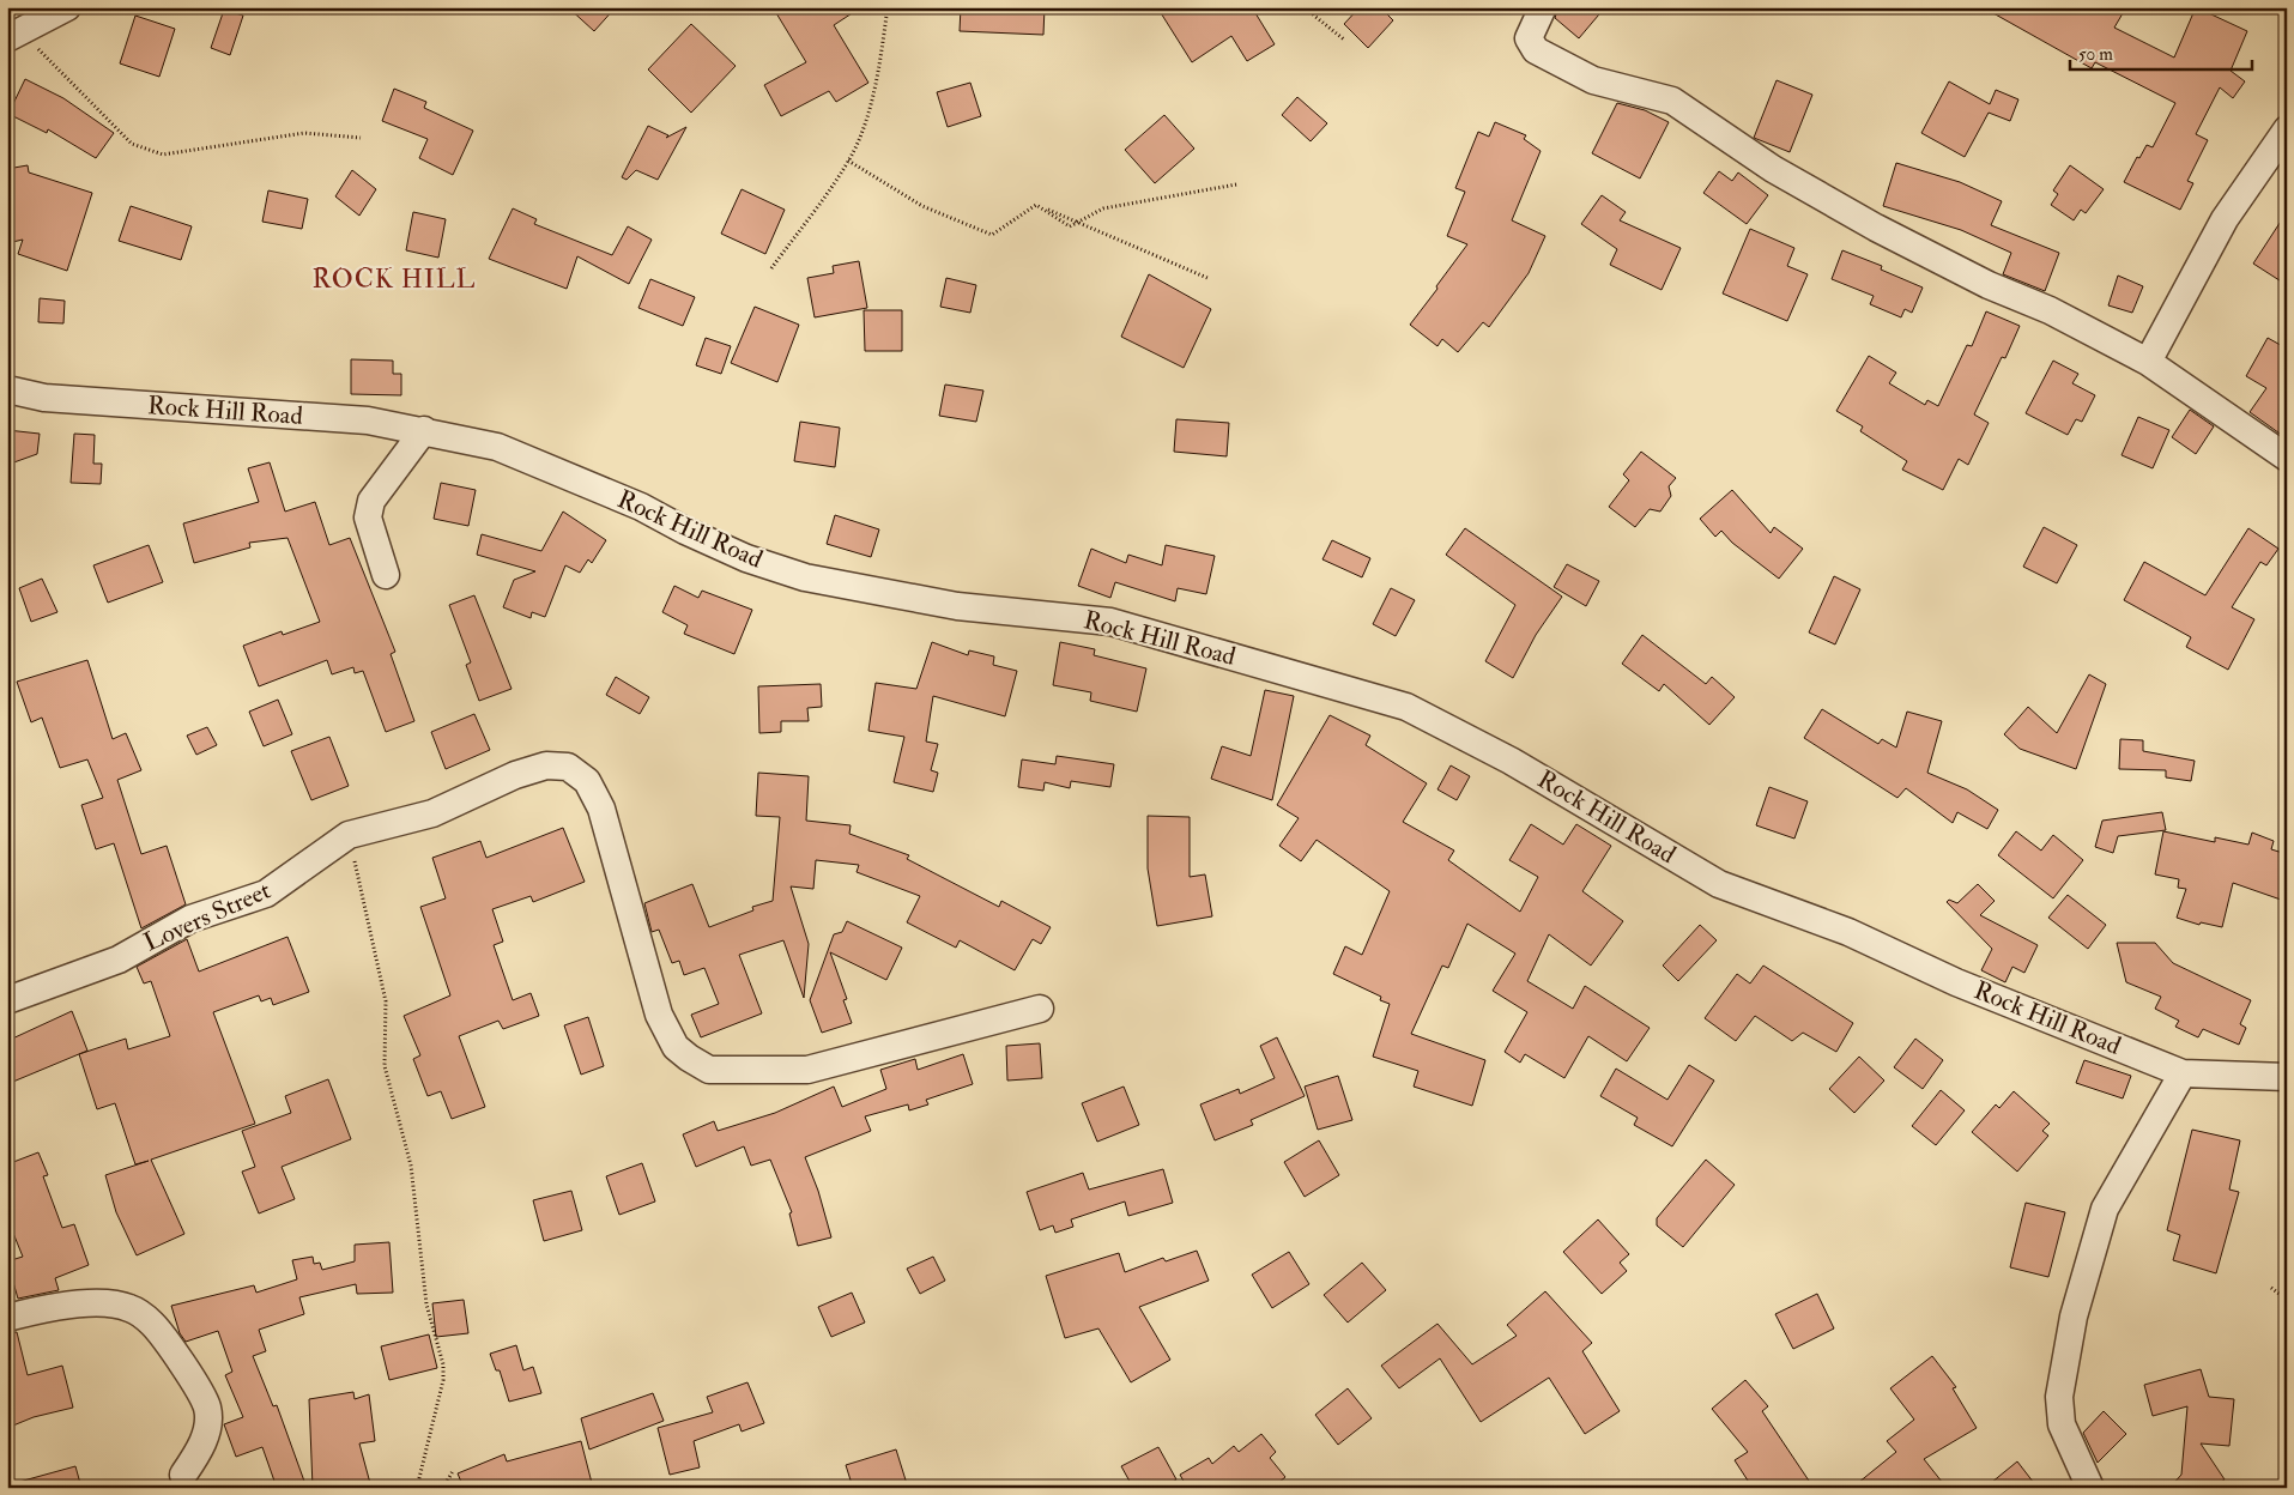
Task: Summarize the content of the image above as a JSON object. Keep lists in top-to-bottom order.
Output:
{
  "streets": {
    "street": ["Rock Hill Road", "Lovers Street"]
  },
  "districts": ["ROCK HILL"],
  "scale_bar": "50 m"
}
